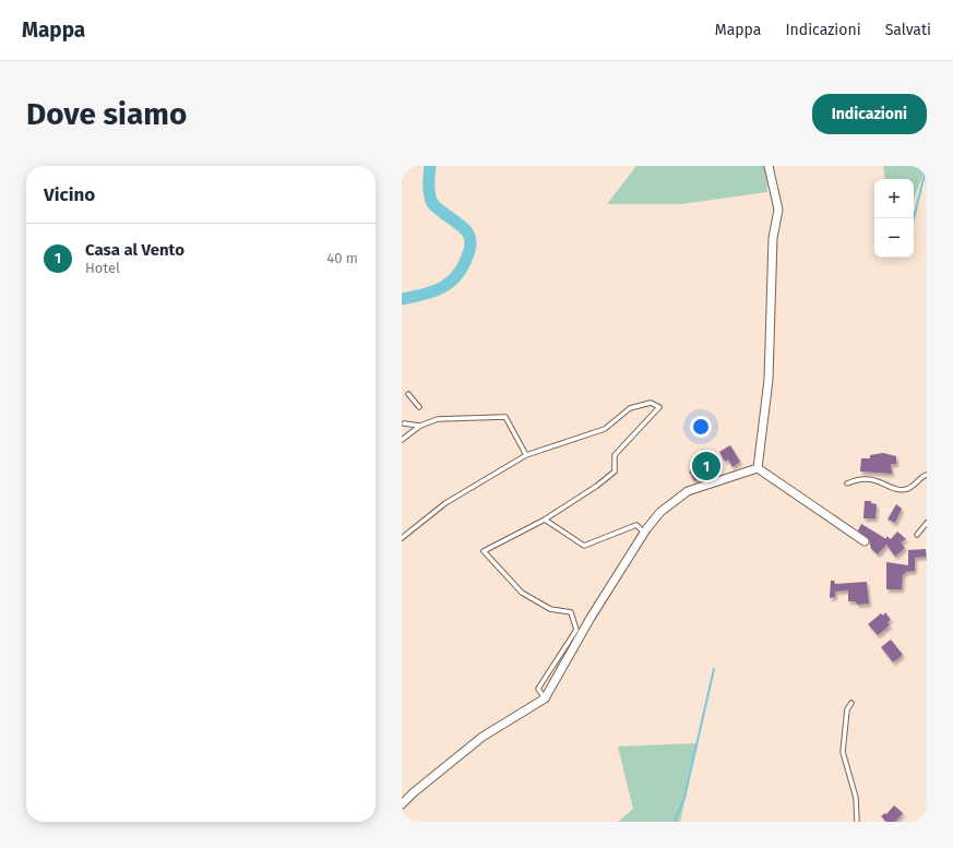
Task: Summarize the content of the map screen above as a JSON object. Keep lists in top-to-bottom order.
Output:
{
  "page": {
    "header": "Mappa",
    "nav": ["Mappa", "Indicazioni", "Salvati"],
    "buttons": "Indicazioni",
    "title": "Dove siamo",
    "heading": "Vicino",
    "map_buttons": ["+", "−"],
    "list": [
      {
        "mark": "1",
        "name": "Casa al Vento",
        "note": "Hotel",
        "value": "40 m"
      }
    ],
    "pins": "1"
  }
}
